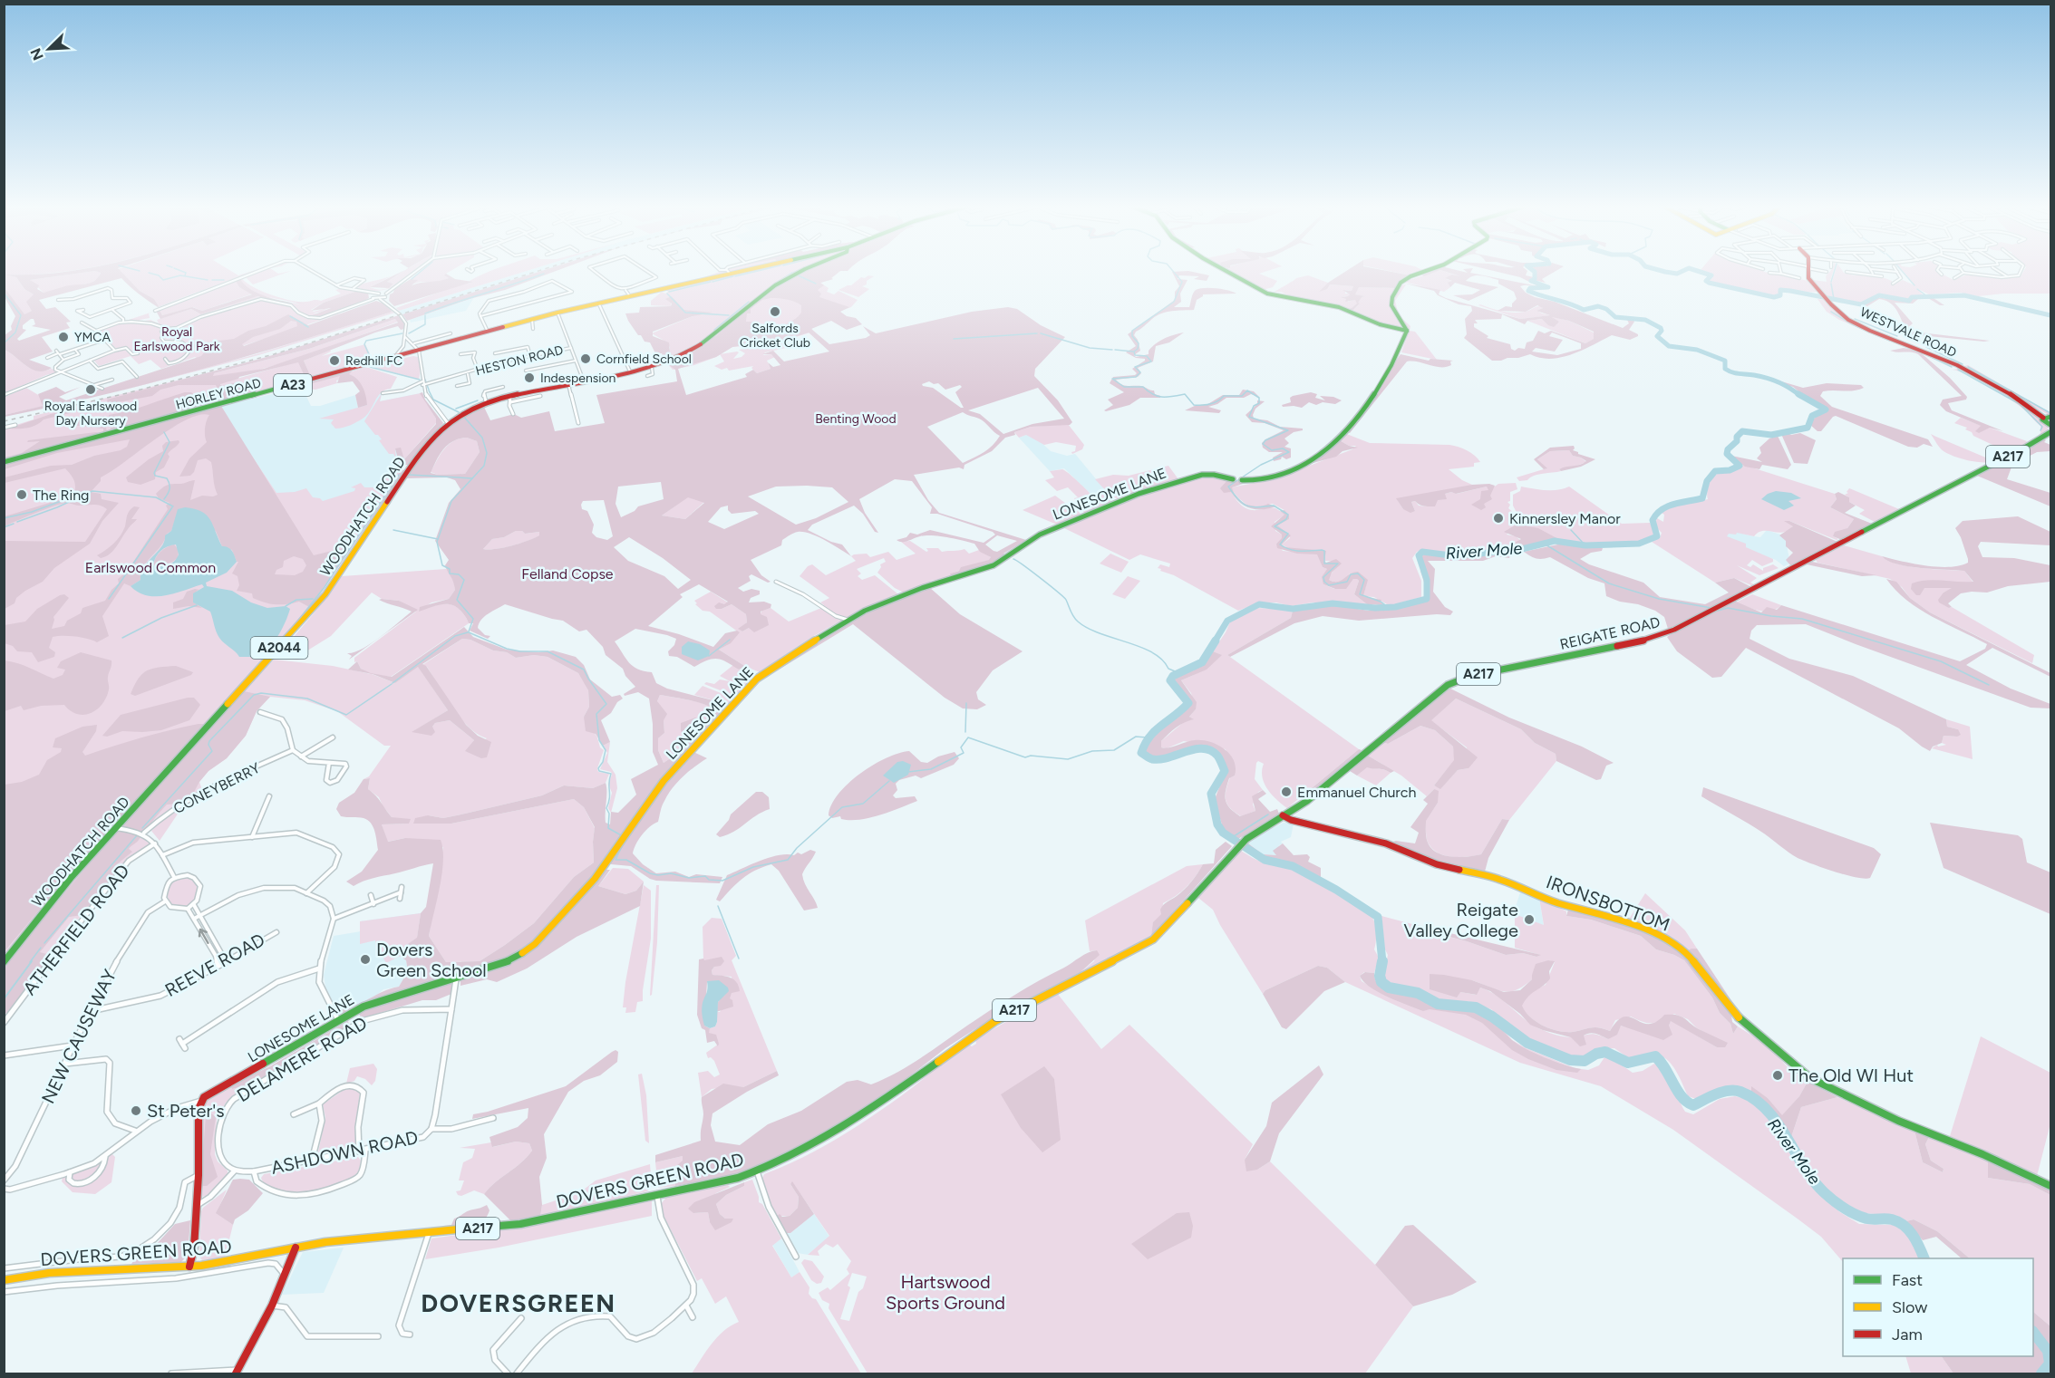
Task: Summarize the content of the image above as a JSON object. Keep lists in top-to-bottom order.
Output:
{
  "streets": {
    "main road": [
      "WESTVALE ROAD",
      "A23",
      "HORLEY ROAD",
      "A217",
      "LONESOME LANE",
      "WOODHATCH ROAD",
      "REIGATE ROAD",
      "A2044",
      "IRONSBOTTOM",
      "DOVERS GREEN ROAD"
    ],
    "street": [
      "HESTON ROAD",
      "CONEYBERRY",
      "ATHERFIELD ROAD",
      "REEVE ROAD",
      "NEW CAUSEWAY",
      "DELAMERE ROAD",
      "ASHDOWN ROAD"
    ]
  },
  "crossings": [
    ["LONESOME LANE", "ASHDOWN ROAD"],
    ["REIGATE ROAD", "IRONSBOTTOM"],
    ["REIGATE ROAD", "DOVERS GREEN ROAD"],
    ["REEVE ROAD", "NEW CAUSEWAY"],
    ["DELAMERE ROAD", "ASHDOWN ROAD"]
  ],
  "districts": ["DOVERSGREEN"],
  "water": ["River Mole"],
  "parks": [
    "Royal Earlswood Park",
    "Benting Wood",
    "Earlswood Common",
    "Felland Copse",
    "Hartswood Sports Ground"
  ],
  "places": [
    "Salfords Cricket Club",
    "YMCA",
    "Cornfield School",
    "Redhill FC",
    "Indespension",
    "Royal Earlswood Day Nursery",
    "The Ring",
    "Kinnersley Manor",
    "Emmanuel Church",
    "Reigate Valley College",
    "Dovers Green School",
    "The Old WI Hut",
    "St Peter's"
  ],
  "legend": ["Fast", "Slow", "Jam"],
  "north": "bottom left"
}
